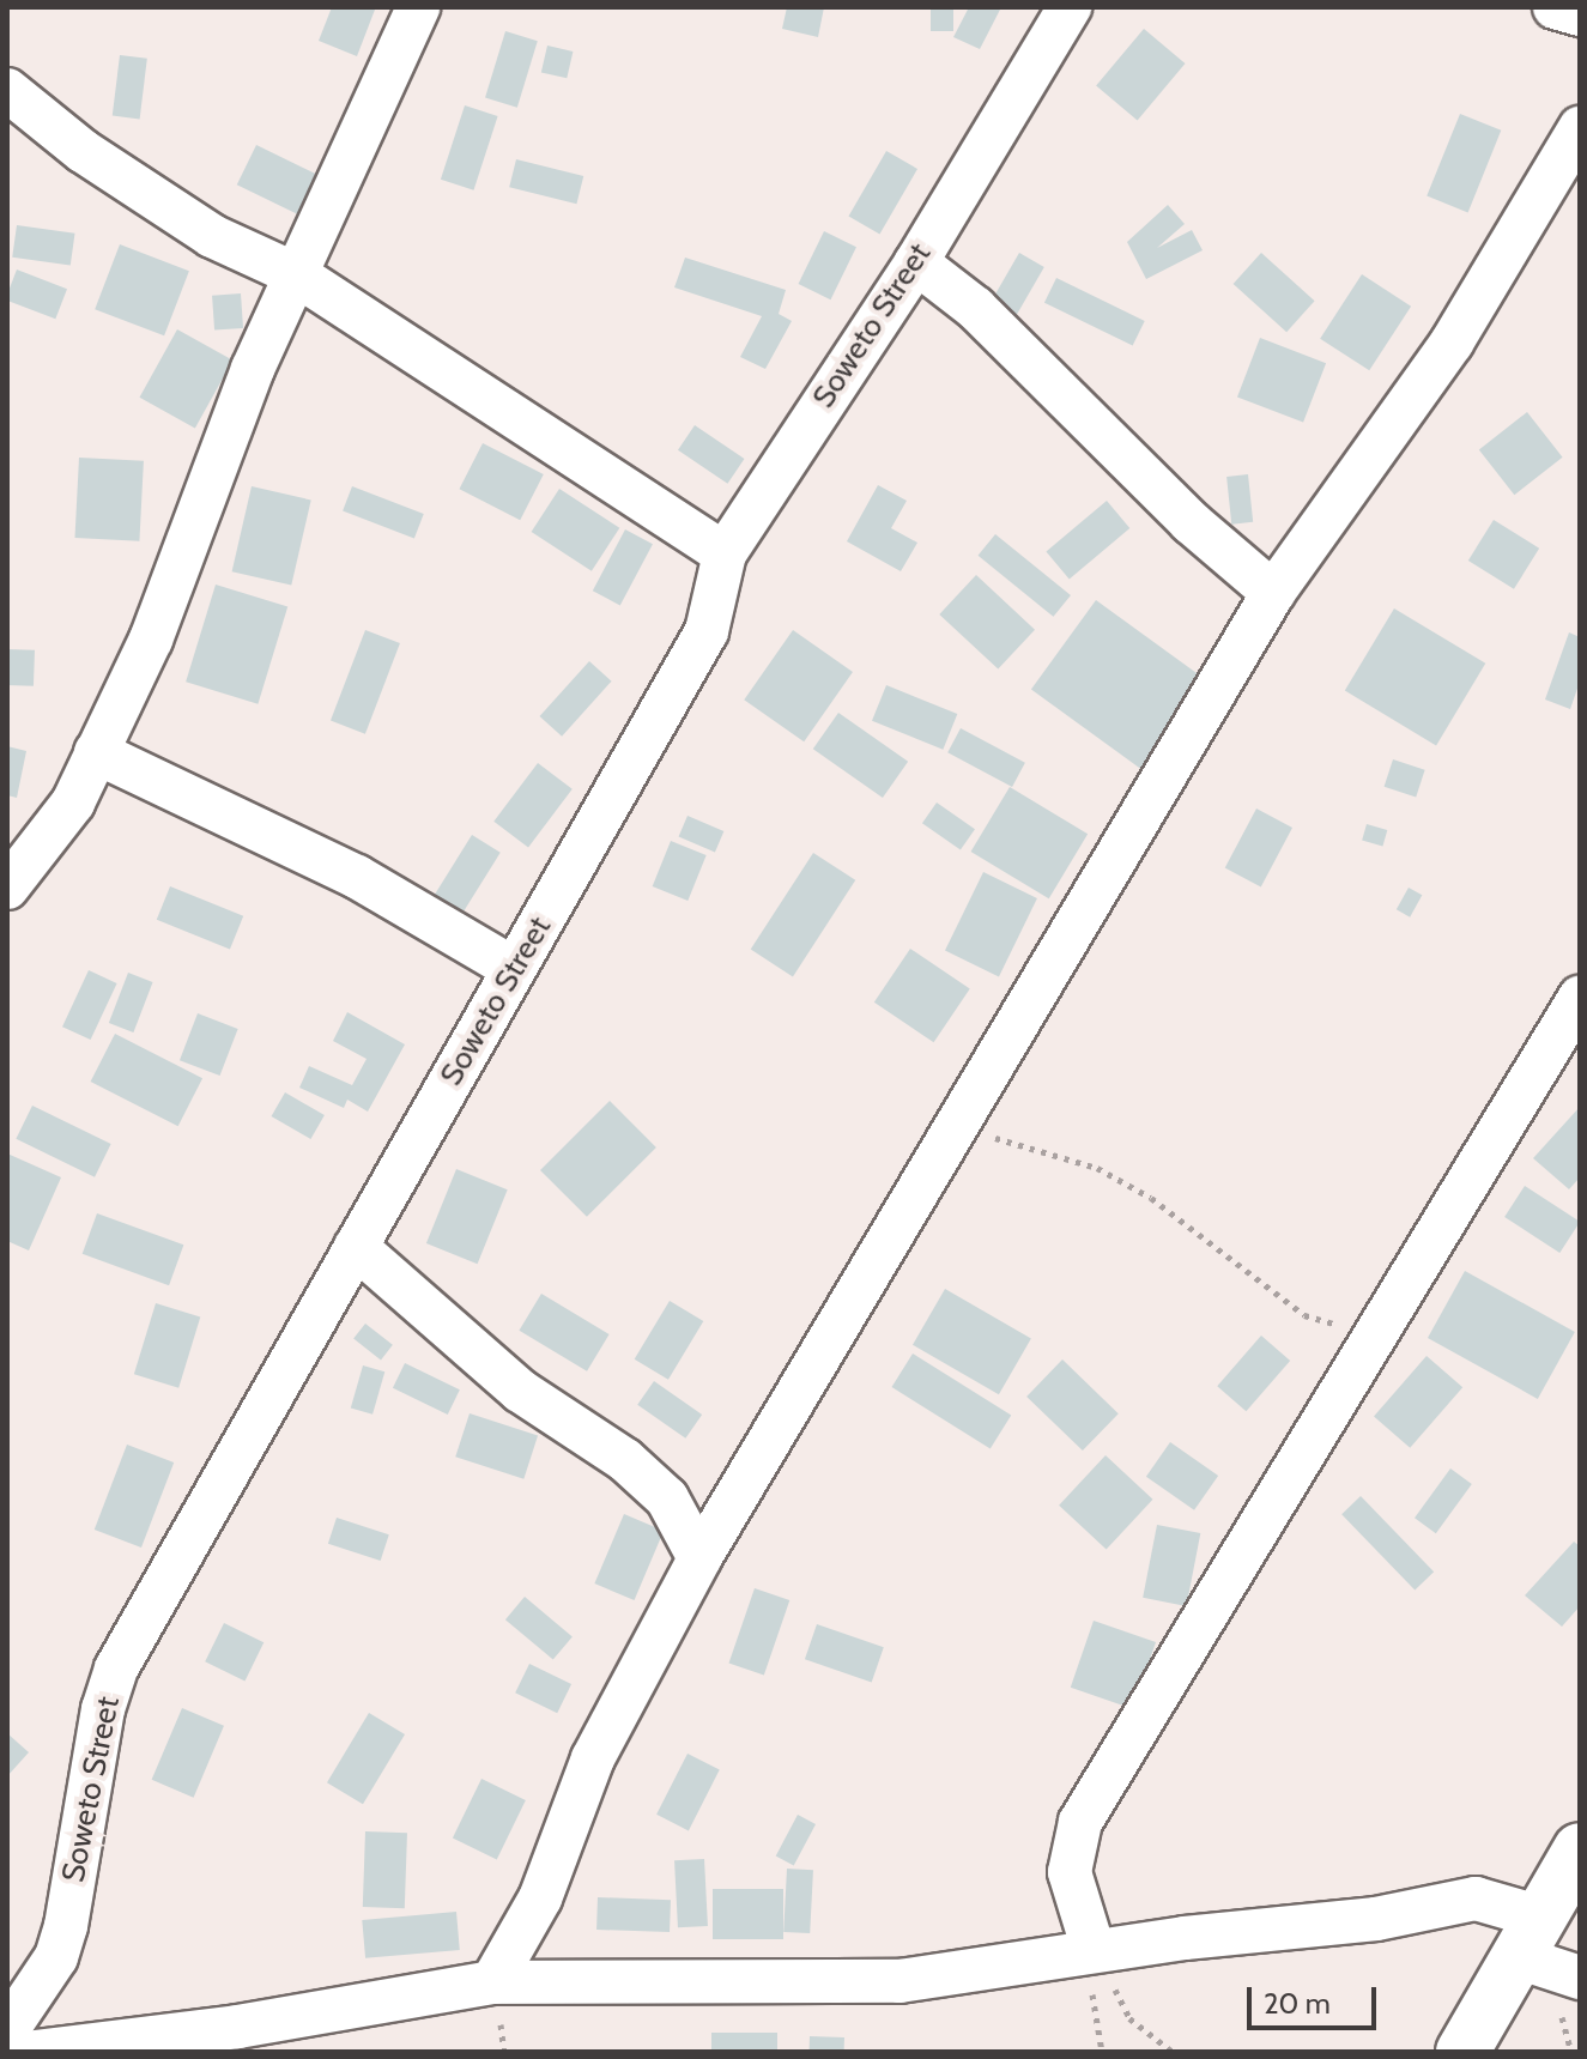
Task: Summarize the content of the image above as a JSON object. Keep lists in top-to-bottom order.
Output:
{
  "streets": {
    "street": ["Soweto Street"]
  },
  "scale_bar": "20 m"
}
